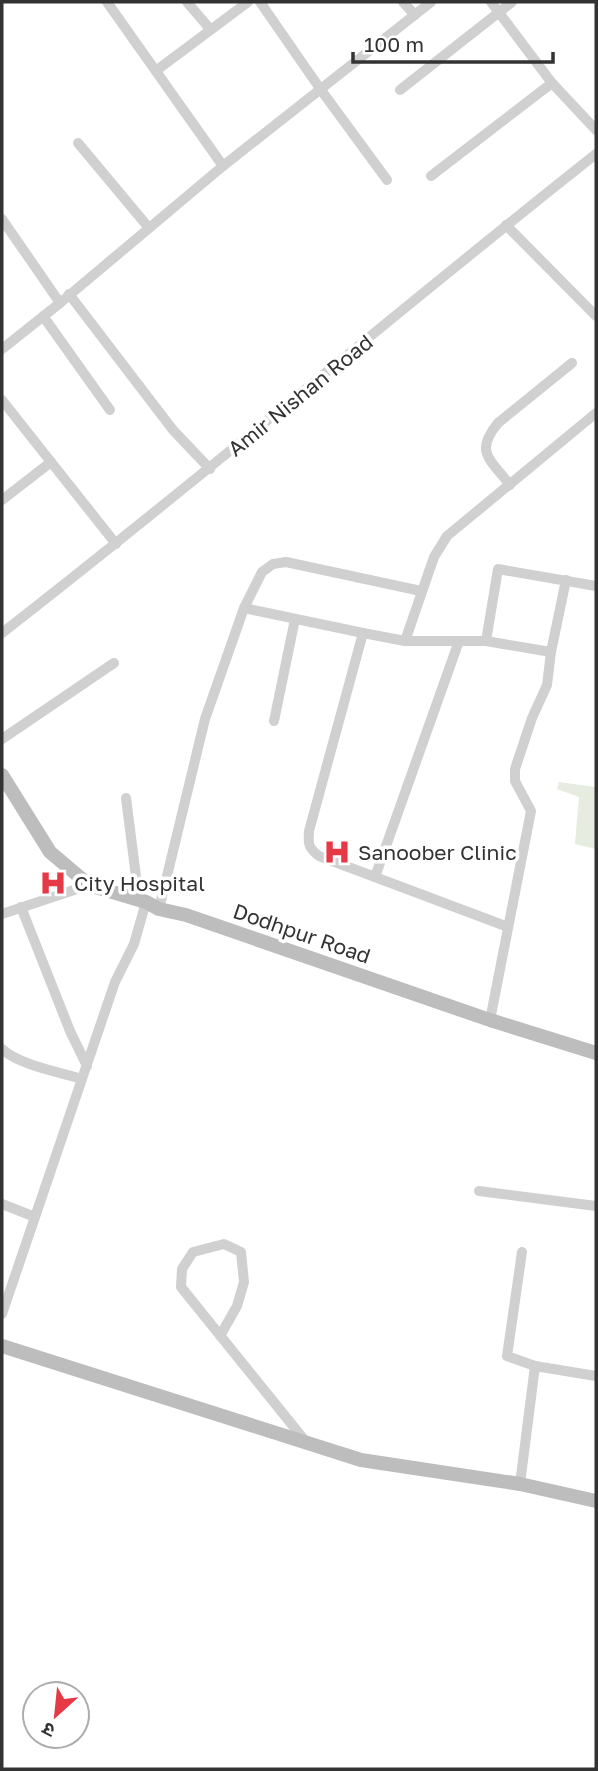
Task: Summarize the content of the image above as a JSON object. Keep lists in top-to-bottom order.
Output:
{
  "streets": {
    "street": ["Amir Nishan Road", "Dodhpur Road"]
  },
  "places": {
    "hospital": ["Sanoober Clinic", "City Hospital"]
  },
  "scale_bar": "100 m",
  "north": "bottom left"
}
